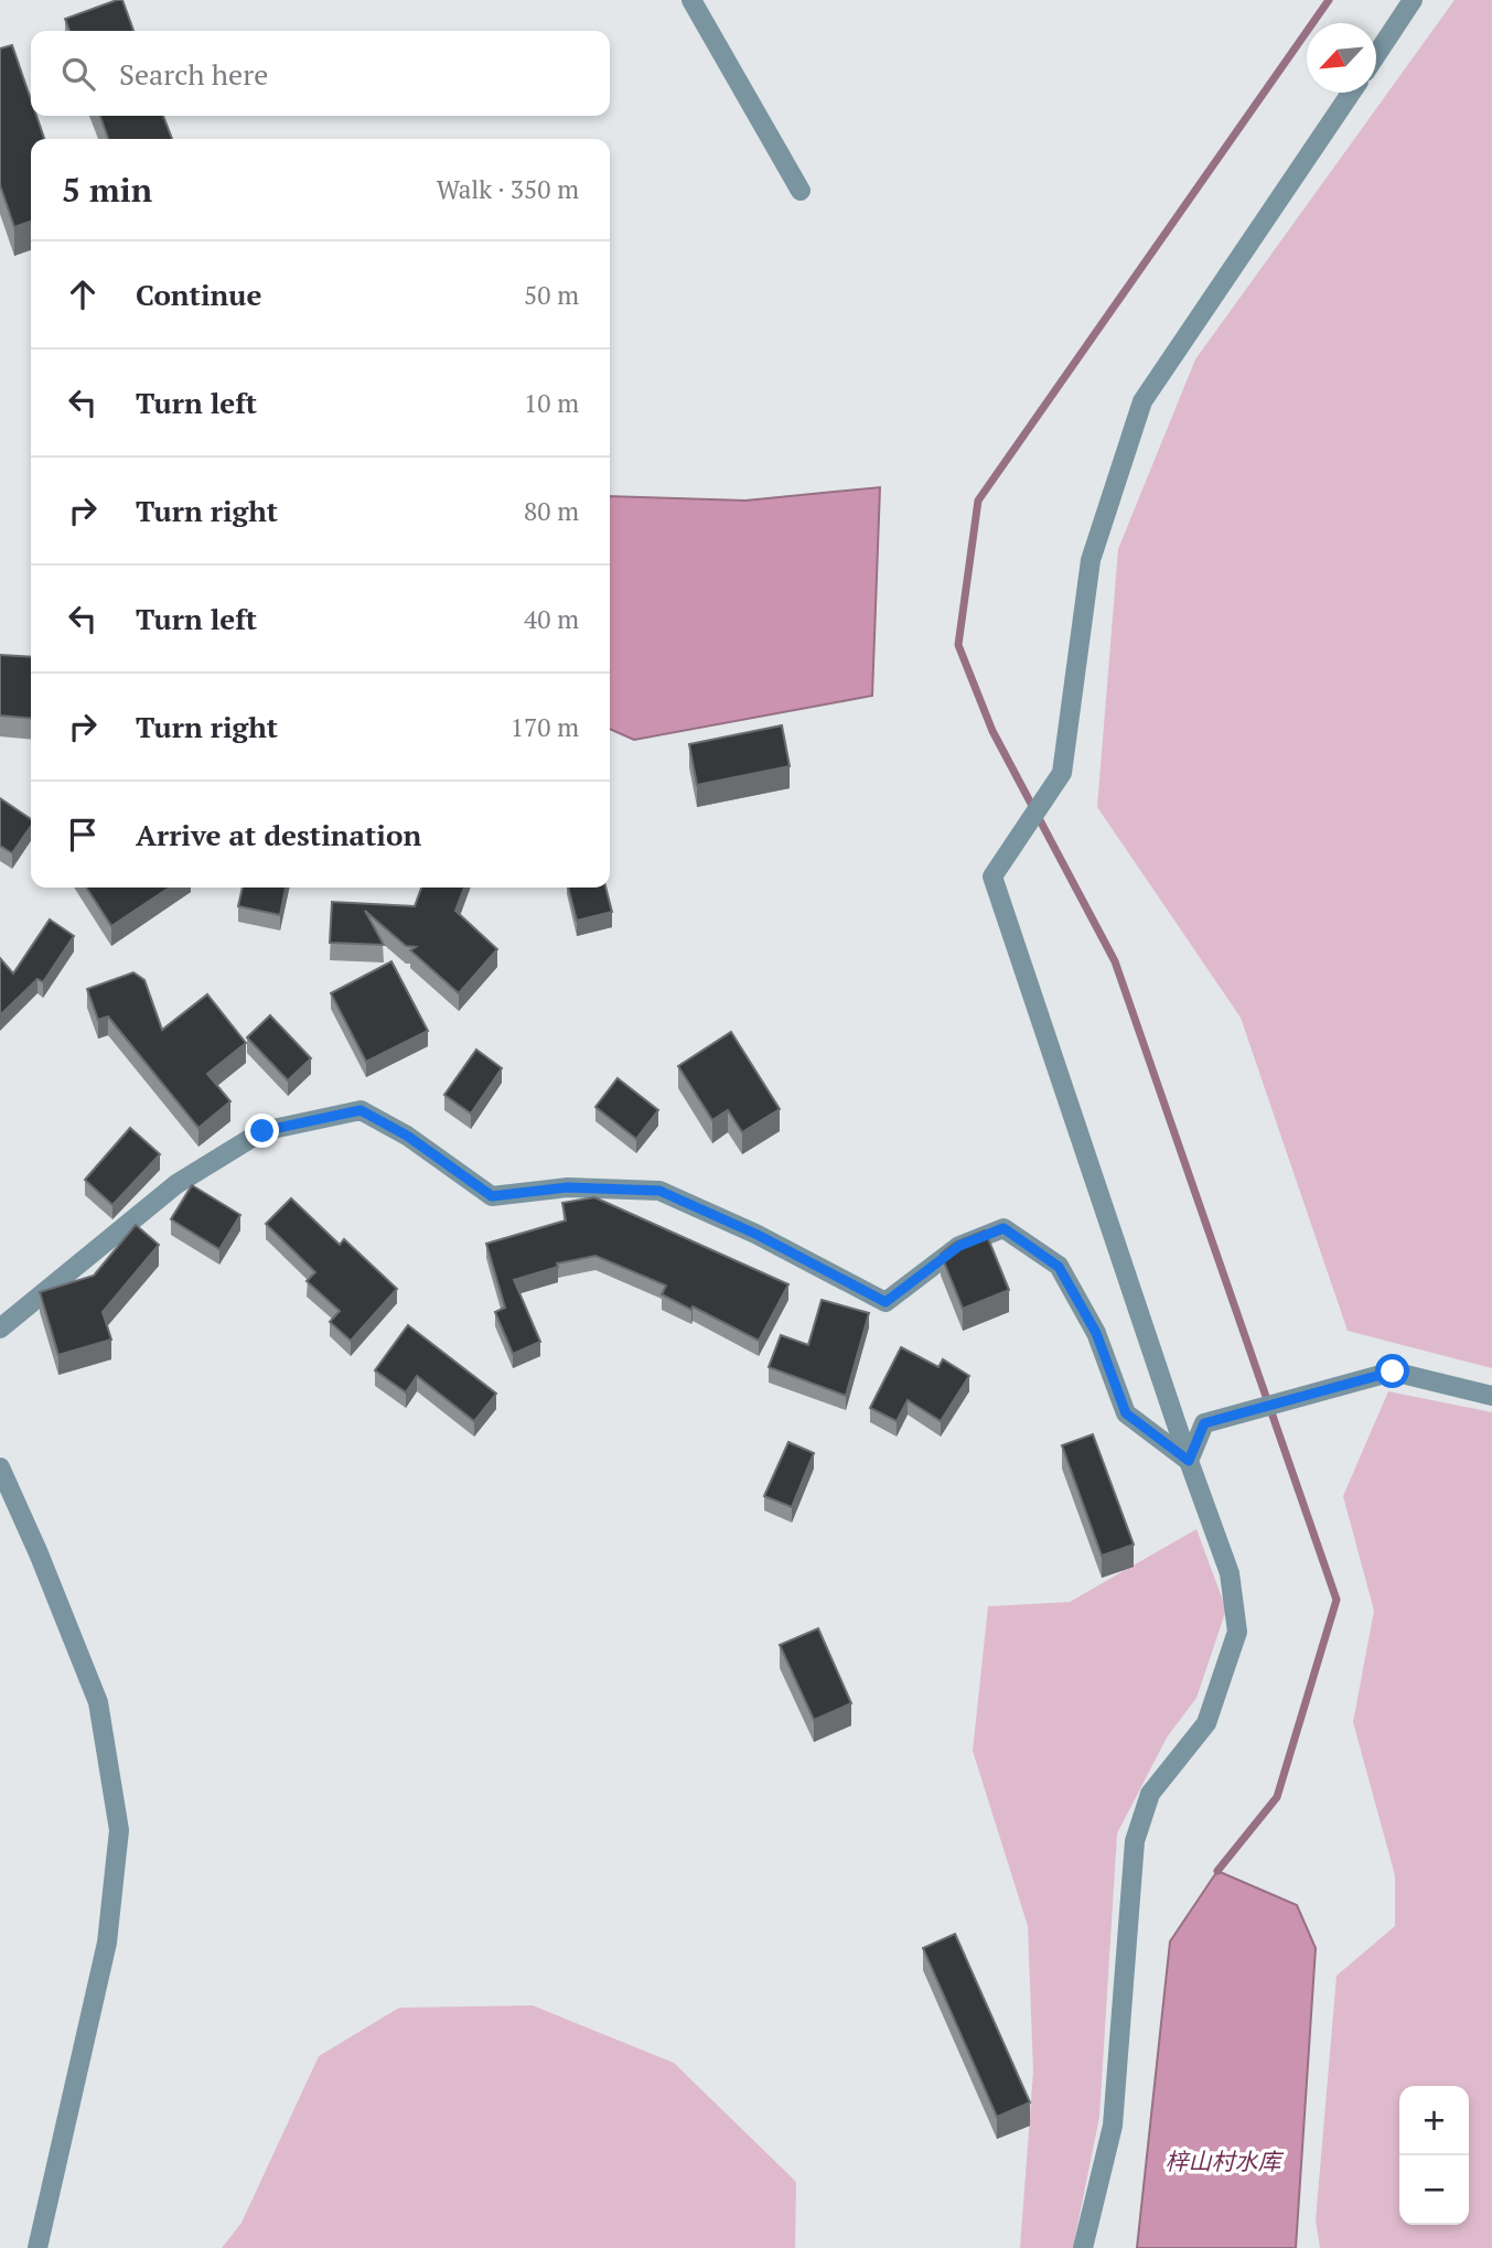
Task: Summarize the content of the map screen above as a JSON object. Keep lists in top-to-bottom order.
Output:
{
  "water": ["梓山村水库"],
  "north": "bottom left",
  "page": {
    "search": "Search here",
    "heading": ["5 min", "Walk · 350 m"],
    "list": [
      ["Continue", "50 m"],
      ["Turn left", "10 m"],
      ["Turn right", "80 m"],
      ["Turn left", "40 m"],
      ["Turn right", "170 m"],
      "Arrive at destination"
    ],
    "map_buttons": ["+", "−"]
  }
}
